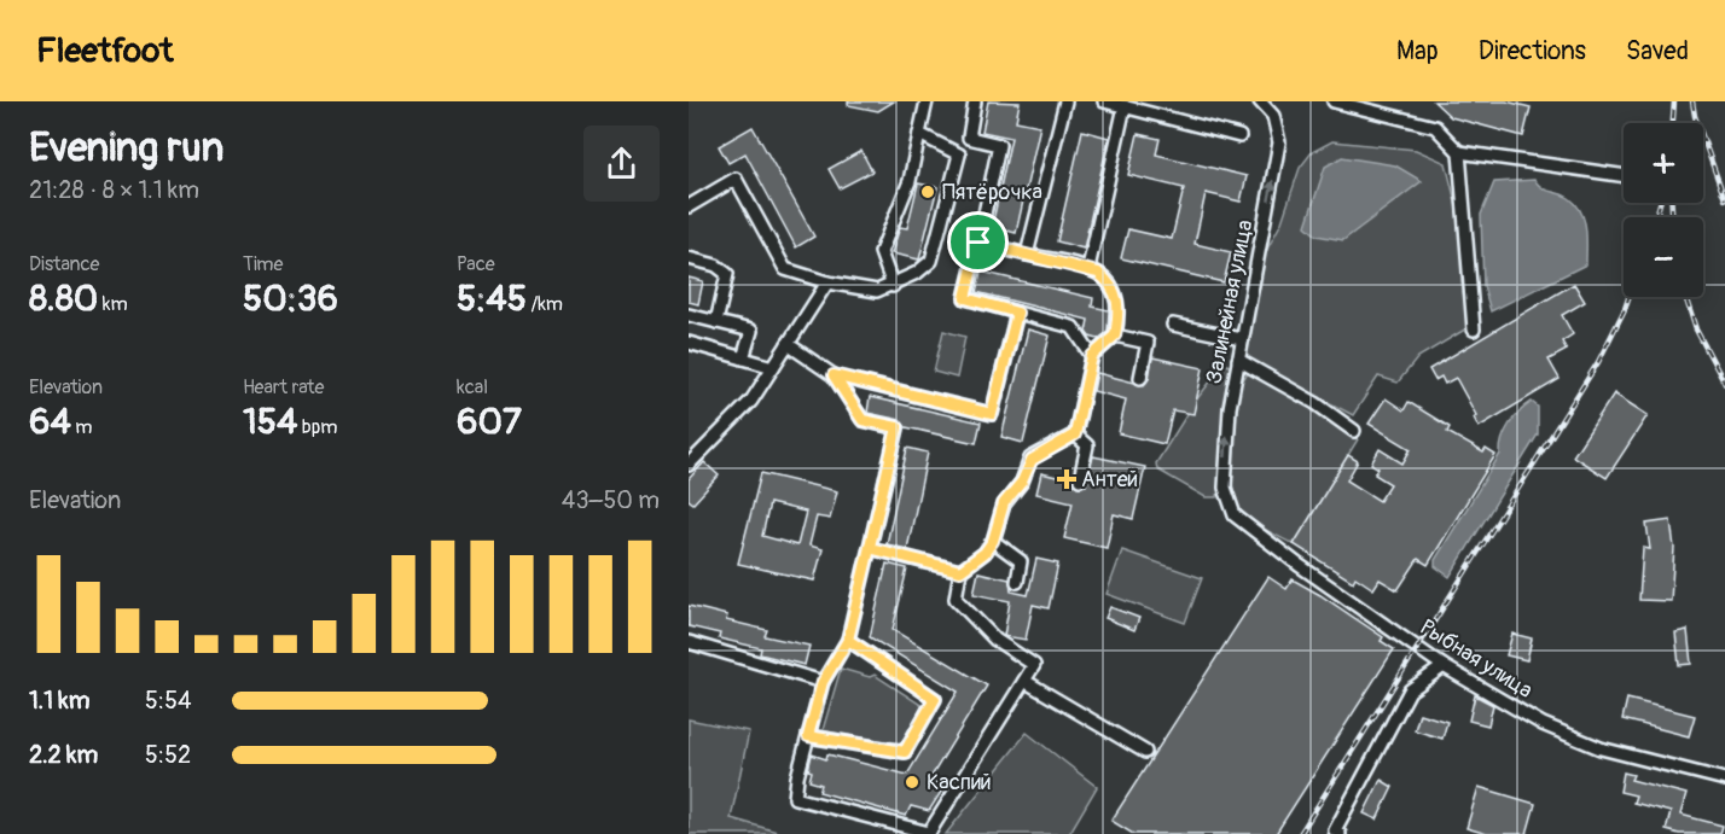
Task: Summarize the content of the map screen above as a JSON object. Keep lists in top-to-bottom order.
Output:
{
  "streets": {
    "street": ["Залинейная улица", "Рыбная улица"]
  },
  "crossings": [
    ["Залинейная улица", "Рыбная улица"]
  ],
  "one_way": ["Залинейная улица"],
  "places": {
    "other": ["Пятёрочка", "Каспий"],
    "health": ["Антей"]
  },
  "page": {
    "header": "Fleetfoot",
    "nav": ["Map", "Directions", "Saved"],
    "heading": ["Evening run", "21:28 · 8 × 1.1 km"],
    "map_buttons": ["+", "−"],
    "stats": [
      ["Distance", "8.80 km"],
      ["Time", "50:36"],
      ["Pace", "5:45 /km"],
      ["Elevation", "64 m"],
      ["Heart rate", "154 bpm"],
      ["kcal", "607"]
    ],
    "chart": ["Elevation", "43–50 m"],
    "list": [
      {
        "name": "1.1 km",
        "note": "5:54"
      },
      {
        "name": "2.2 km",
        "note": "5:52"
      }
    ]
  }
}
